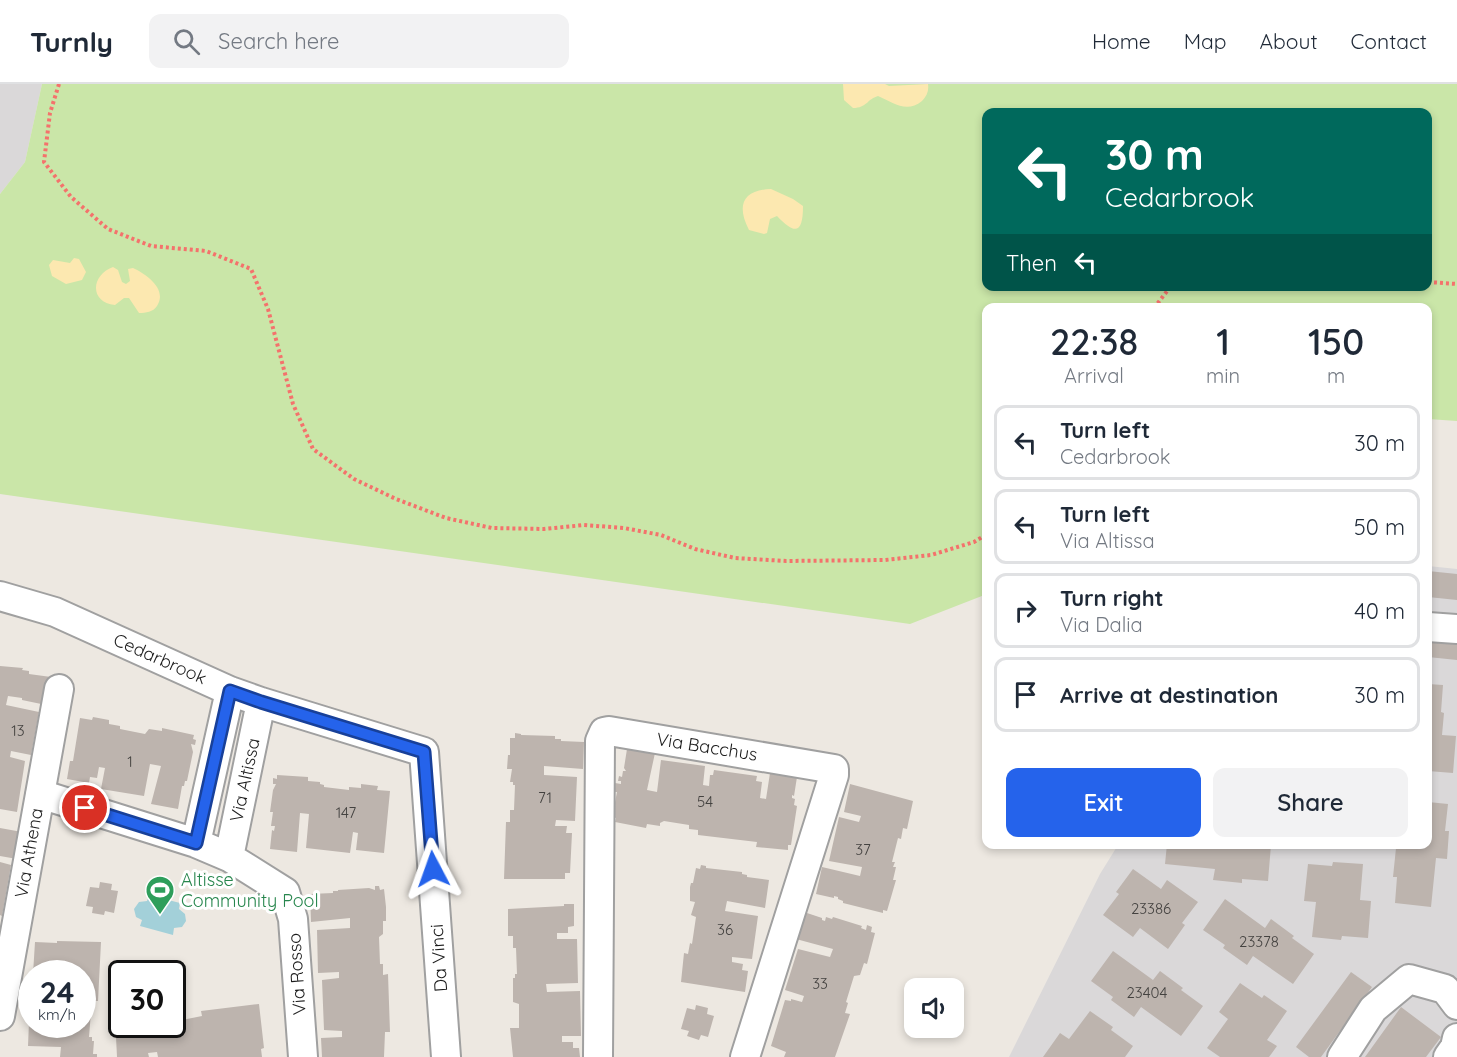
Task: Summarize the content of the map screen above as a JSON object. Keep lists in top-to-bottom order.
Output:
{
  "streets": {
    "street": [
      "Cedarbrook",
      "Via Bacchus",
      "Via Altissa",
      "Via Athena",
      "Da Vinci",
      "Via Rosso"
    ]
  },
  "crossings": [
    ["Cedarbrook", "Via Altissa"],
    ["Cedarbrook", "Da Vinci"],
    ["Via Altissa", "Via Rosso"]
  ],
  "places": {
    "sports": ["Altisse Community Pool"]
  },
  "house_numbers": [
    "13",
    "1",
    "71",
    "54",
    "147",
    "37",
    "23386",
    "36",
    "23378",
    "33",
    "23404"
  ],
  "page": {
    "header": "Turnly",
    "search": "Search here",
    "nav": [
      "Home",
      "Map",
      "About",
      "Contact"
    ],
    "turn": ["30 m", "Cedarbrook"],
    "then": "Then",
    "eta": [
      "22:38",
      "Arrival",
      "1",
      "min",
      "150",
      "m"
    ],
    "list": [
      {
        "name": "Turn left",
        "note": "Cedarbrook",
        "value": "30 m"
      },
      {
        "name": "Turn left",
        "note": "Via Altissa",
        "value": "50 m"
      },
      {
        "name": "Turn right",
        "note": "Via Dalia",
        "value": "40 m"
      },
      {
        "name": "Arrive at destination",
        "value": "30 m"
      }
    ],
    "buttons": ["Exit", "Share"],
    "speed": "24 km/h",
    "limit": "30"
  }
}
